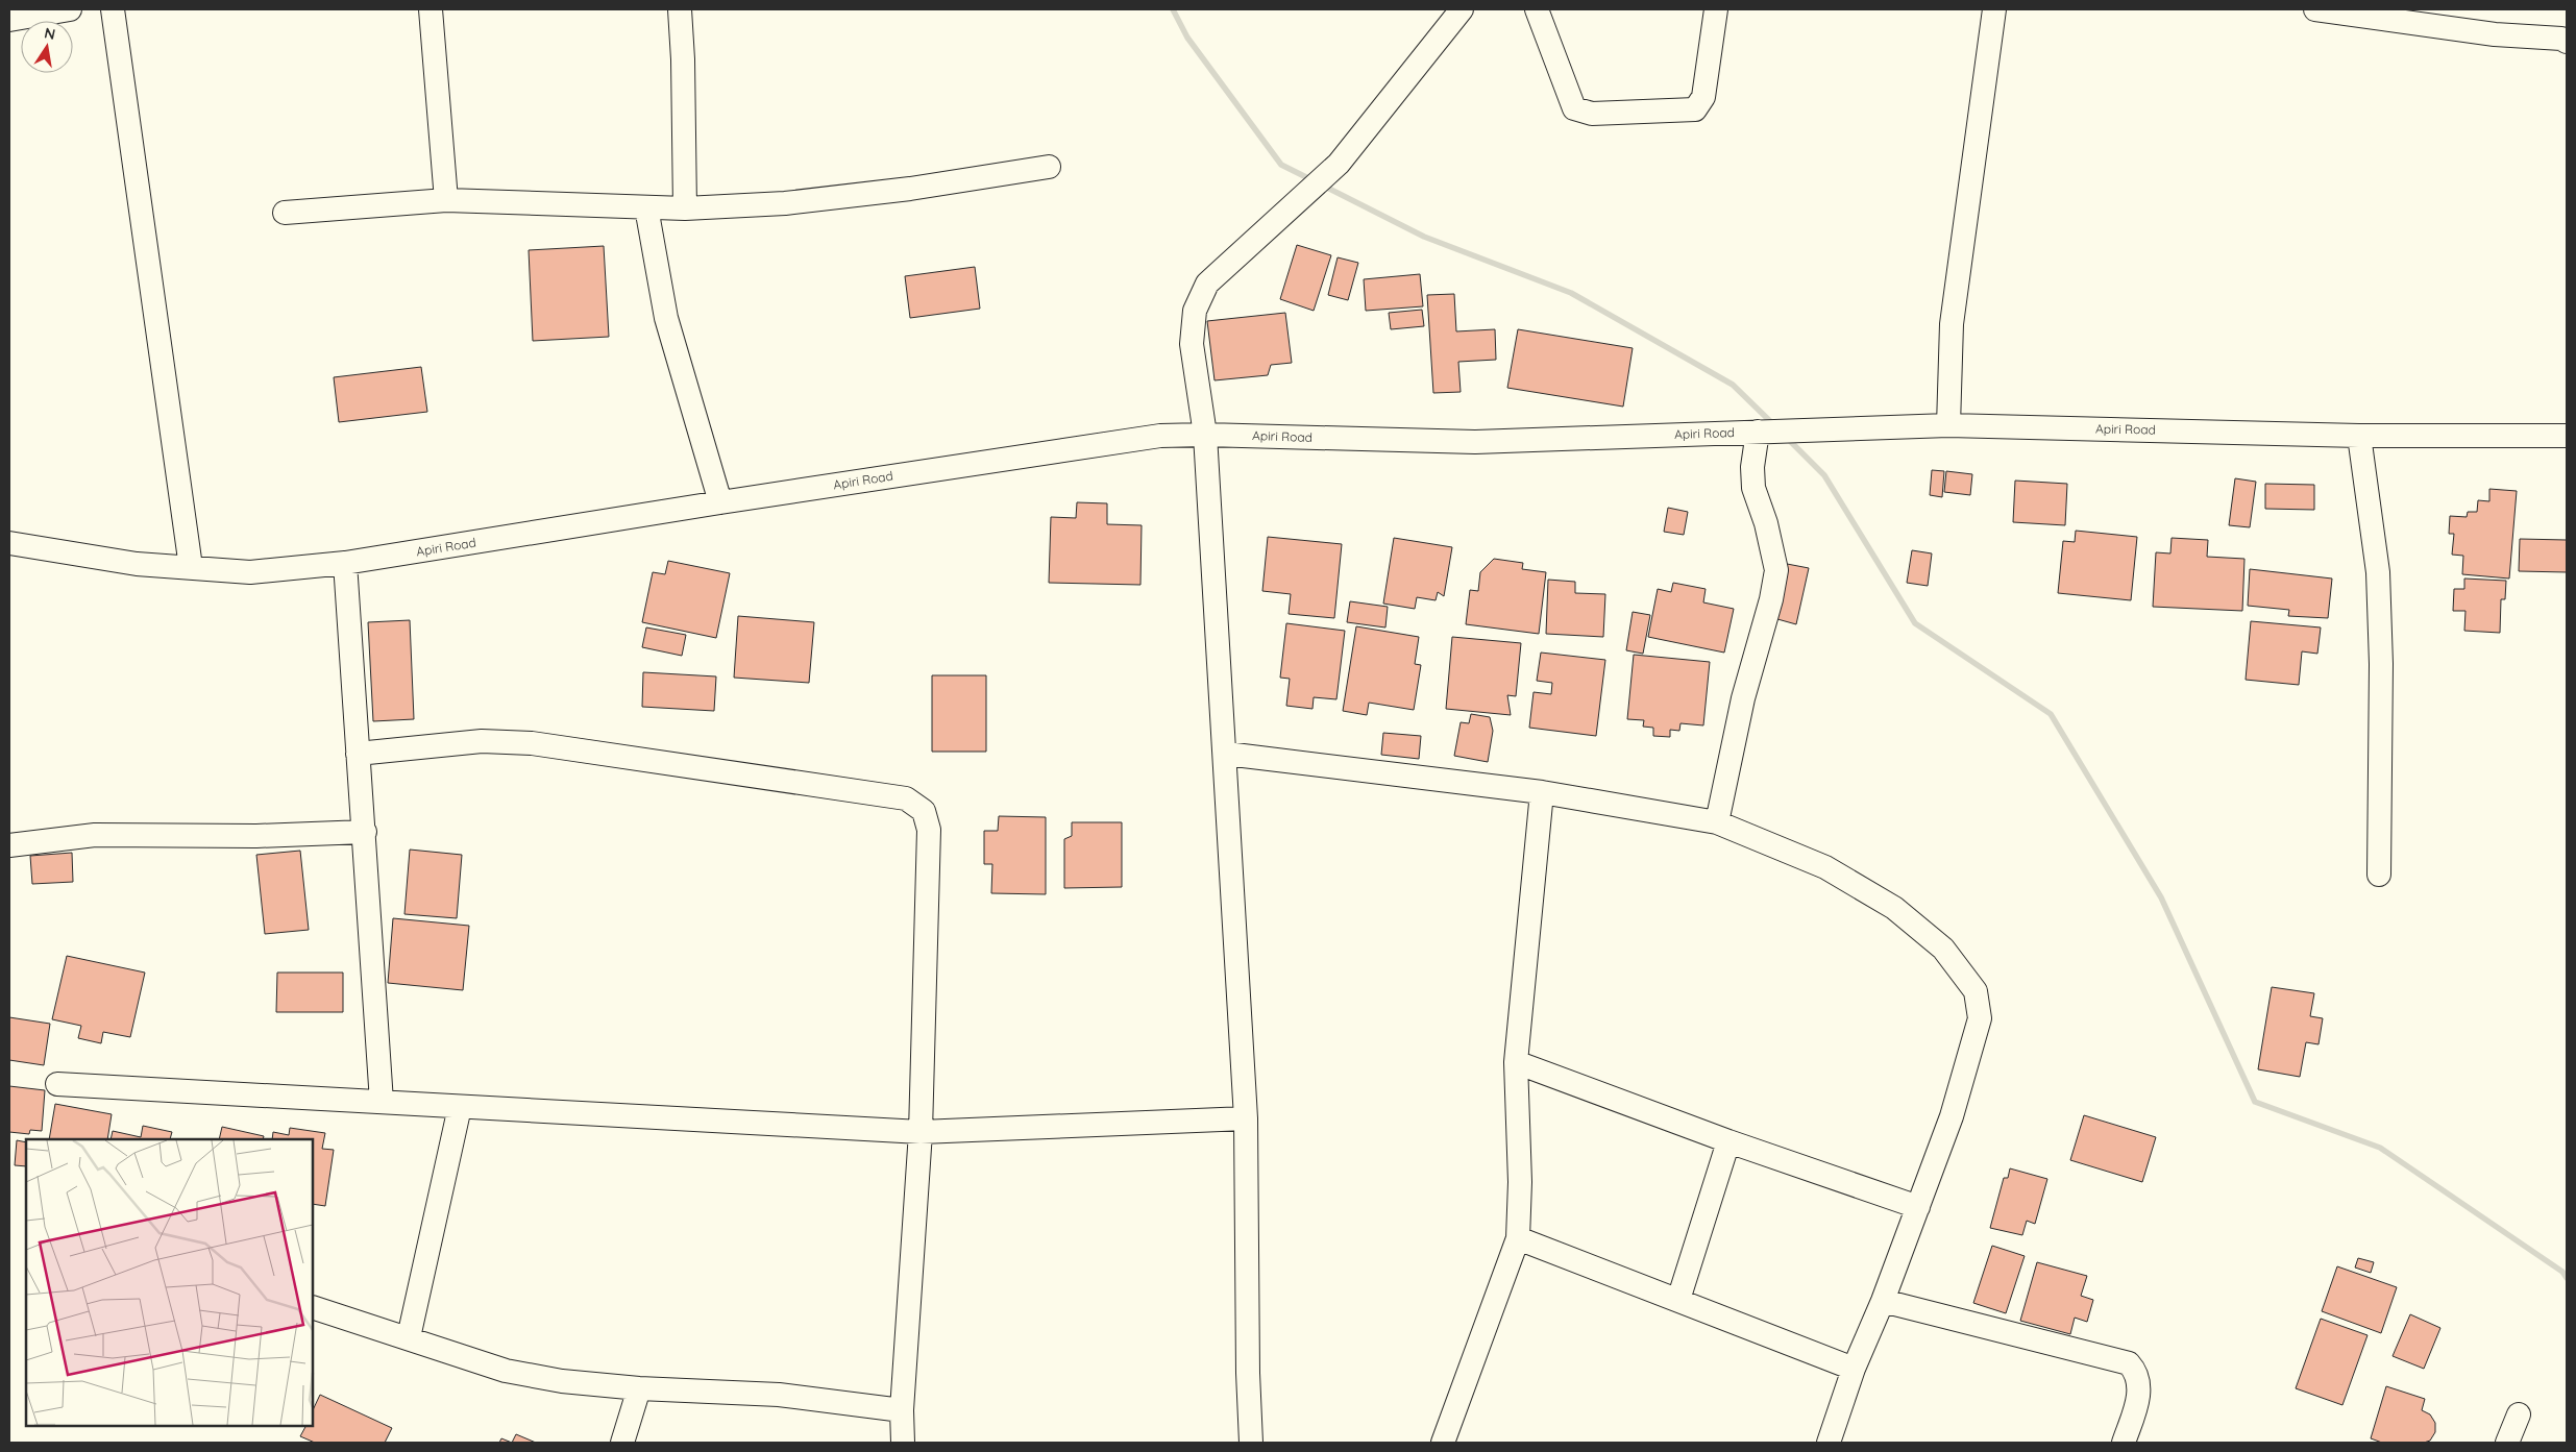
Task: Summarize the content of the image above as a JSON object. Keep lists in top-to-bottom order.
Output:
{
  "streets": {
    "street": ["Apiri Road"]
  },
  "north": "top"
}
